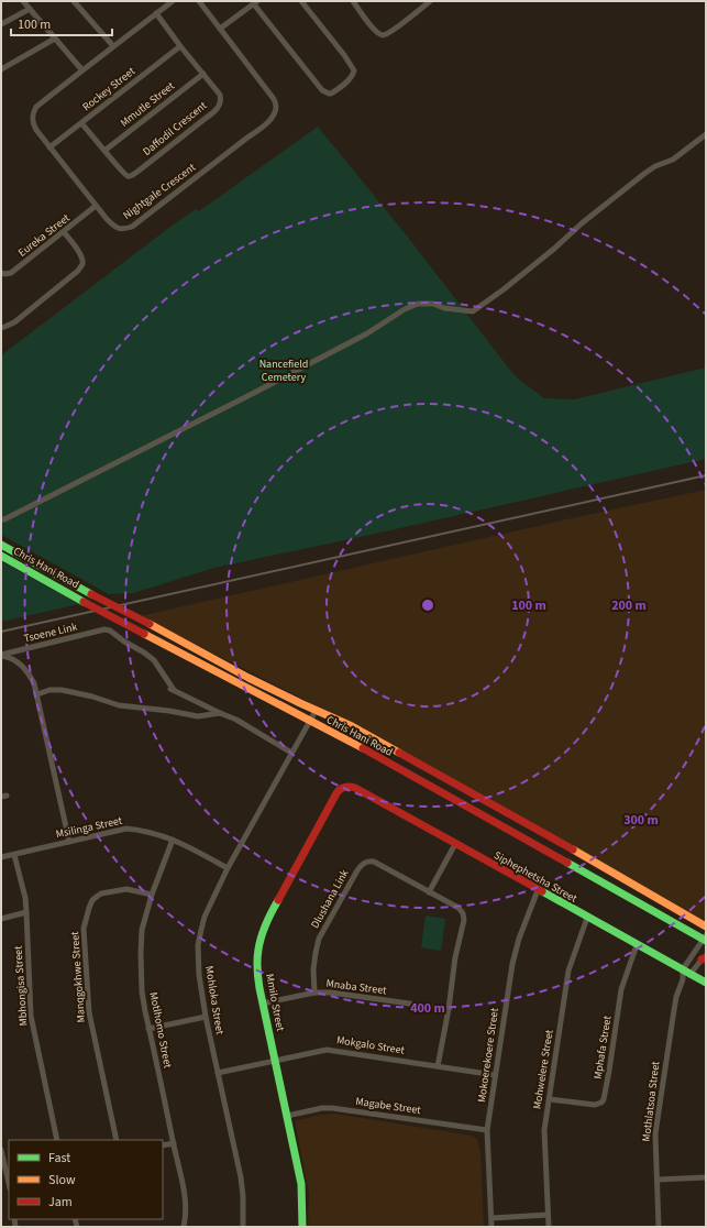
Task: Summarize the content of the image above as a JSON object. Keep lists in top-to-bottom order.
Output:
{
  "streets": {
    "main road": ["Chris Hani Road", "Siphephetsha Street", "Mmilo Street"],
    "street": [
      "Rockey Street",
      "Mmutle Street",
      "Daffodil Crescent",
      "Nightgale Crescent",
      "Eureka Street",
      "Tsoene Link",
      "Msilinga Street",
      "Dlushana Link",
      "Manqgokhwe Street",
      "Mbhongisa Street",
      "Mnaba Street",
      "Mohloka Street",
      "Motlhomo Street",
      "Mokgalo Street",
      "Mphafa Street",
      "Mokoerekoere Street",
      "Mohwelere Street",
      "Mothlatsoa Street",
      "Magabe Street"
    ]
  },
  "crossings": [
    ["Rockey Street", "Daffodil Crescent"],
    ["Rockey Street", "Nightgale Crescent"],
    ["Mmutle Street", "Daffodil Crescent"],
    ["Daffodil Crescent", "Nightgale Crescent"],
    ["Nightgale Crescent", "Eureka Street"],
    ["Chris Hani Road", "Mohloka Street"],
    ["Msilinga Street", "Mbhongisa Street"],
    ["Msilinga Street", "Mohloka Street"],
    ["Msilinga Street", "Motlhomo Street"],
    ["Siphephetsha Street", "Mmilo Street"],
    ["Siphephetsha Street", "Mphafa Street"],
    ["Siphephetsha Street", "Mokoerekoere Street"],
    ["Siphephetsha Street", "Mohwelere Street"],
    ["Siphephetsha Street", "Mothlatsoa Street"],
    ["Dlushana Link", "Mnaba Street"],
    ["Dlushana Link", "Mokgalo Street"],
    ["Manqgokhwe Street", "Motlhomo Street"],
    ["Mnaba Street", "Mmilo Street"],
    ["Mohloka Street", "Mokgalo Street"],
    ["Mmilo Street", "Mokgalo Street"],
    ["Mmilo Street", "Magabe Street"],
    ["Mokgalo Street", "Mokoerekoere Street"],
    ["Mphafa Street", "Mohwelere Street"],
    ["Mokoerekoere Street", "Magabe Street"]
  ],
  "parks": ["Nancefield Cemetery"],
  "legend": ["Fast", "Slow", "Jam"],
  "scale_bar": "100 m",
  "rings": [
    "100 m",
    "200 m",
    "300 m",
    "400 m"
  ]
}
